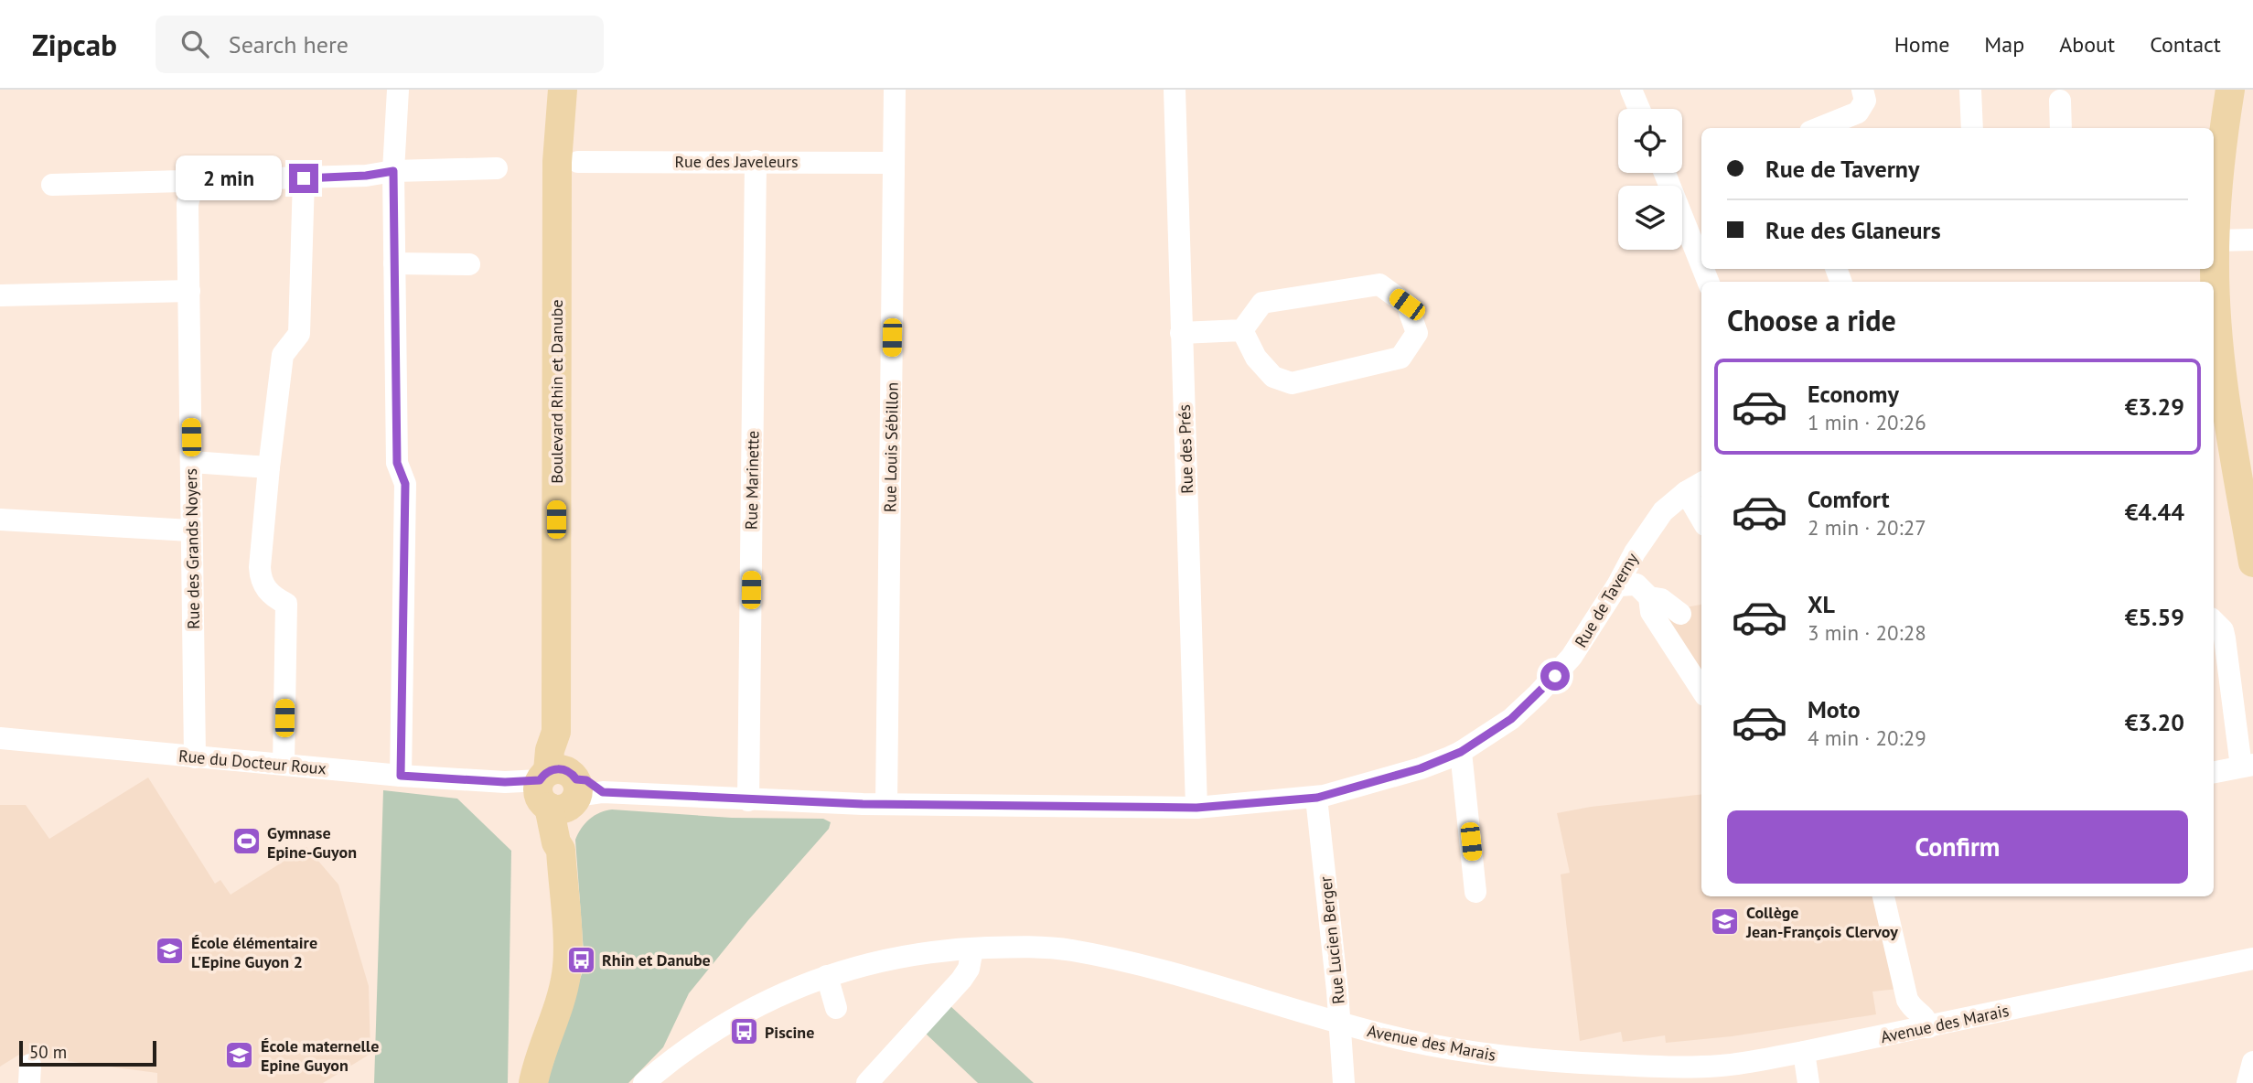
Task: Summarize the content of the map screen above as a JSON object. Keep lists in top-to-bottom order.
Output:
{
  "streets": {
    "main road": ["Boulevard Rhin et Danube"],
    "street": [
      "Rue des Javeleurs",
      "Rue Louis Sébillon",
      "Rue des Prés",
      "Rue Marinette",
      "Rue des Grands Noyers",
      "Rue de Taverny",
      "Rue du Docteur Roux",
      "Rue Lucien Berger",
      "Avenue des Marais"
    ]
  },
  "crossings": [
    ["Rue des Javeleurs", "Rue Louis Sébillon"],
    ["Rue des Javeleurs", "Rue Marinette"],
    ["Boulevard Rhin et Danube", "Rue de Taverny"],
    ["Boulevard Rhin et Danube", "Rue du Docteur Roux"],
    ["Rue Louis Sébillon", "Rue de Taverny"],
    ["Rue des Prés", "Rue de Taverny"],
    ["Rue Marinette", "Rue de Taverny"],
    ["Rue des Grands Noyers", "Rue du Docteur Roux"],
    ["Rue de Taverny", "Rue du Docteur Roux"],
    ["Rue de Taverny", "Rue Lucien Berger"],
    ["Rue Lucien Berger", "Avenue des Marais"]
  ],
  "places": {
    "sports": ["Gymnase Epine-Guyon"],
    "school or university": ["Collège Jean-François Clervoy", "École élémentaire L'Epine Guyon 2", "École maternelle Epine Guyon"],
    "bus stop": ["Rhin et Danube", "Piscine"]
  },
  "scale_bar": "50 m",
  "page": {
    "header": "Zipcab",
    "search": "Search here",
    "nav": [
      "Home",
      "Map",
      "About",
      "Contact"
    ],
    "banner": ["Rue de Taverny", "Rue des Glaneurs"],
    "bubble": "2 min",
    "heading": "Choose a ride",
    "list": [
      {
        "name": "Economy",
        "note": "1 min · 20:26",
        "value": "€3.29"
      },
      {
        "name": "Comfort",
        "note": "2 min · 20:27",
        "value": "€4.44"
      },
      {
        "name": "XL",
        "note": "3 min · 20:28",
        "value": "€5.59"
      },
      {
        "name": "Moto",
        "note": "4 min · 20:29",
        "value": "€3.20"
      }
    ],
    "buttons": "Confirm",
    "scale": "50 m"
  }
}
